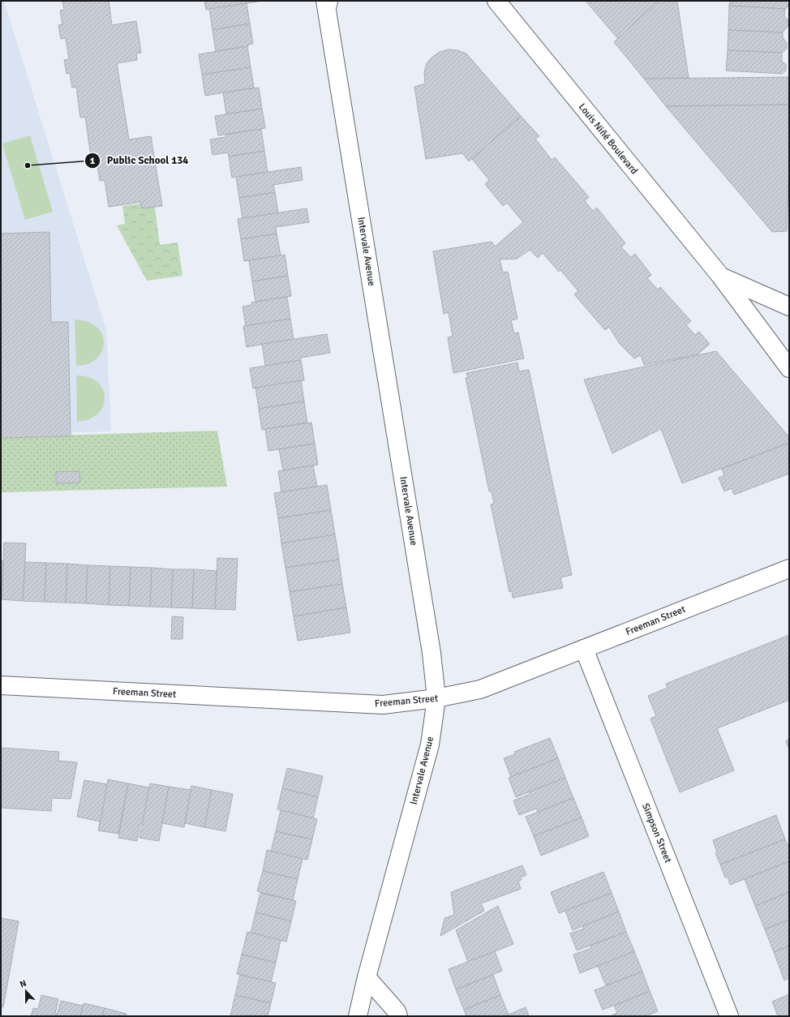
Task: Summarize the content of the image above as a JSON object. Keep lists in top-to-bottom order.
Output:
{
  "streets": {
    "street": [
      "Louis Niñé Boulevard",
      "Intervale Avenue",
      "Freeman Street",
      "Simpson Street"
    ]
  },
  "crossings": [
    ["Intervale Avenue", "Freeman Street"],
    ["Freeman Street", "Simpson Street"]
  ],
  "places": ["Public School 134"],
  "north": "top"
}
